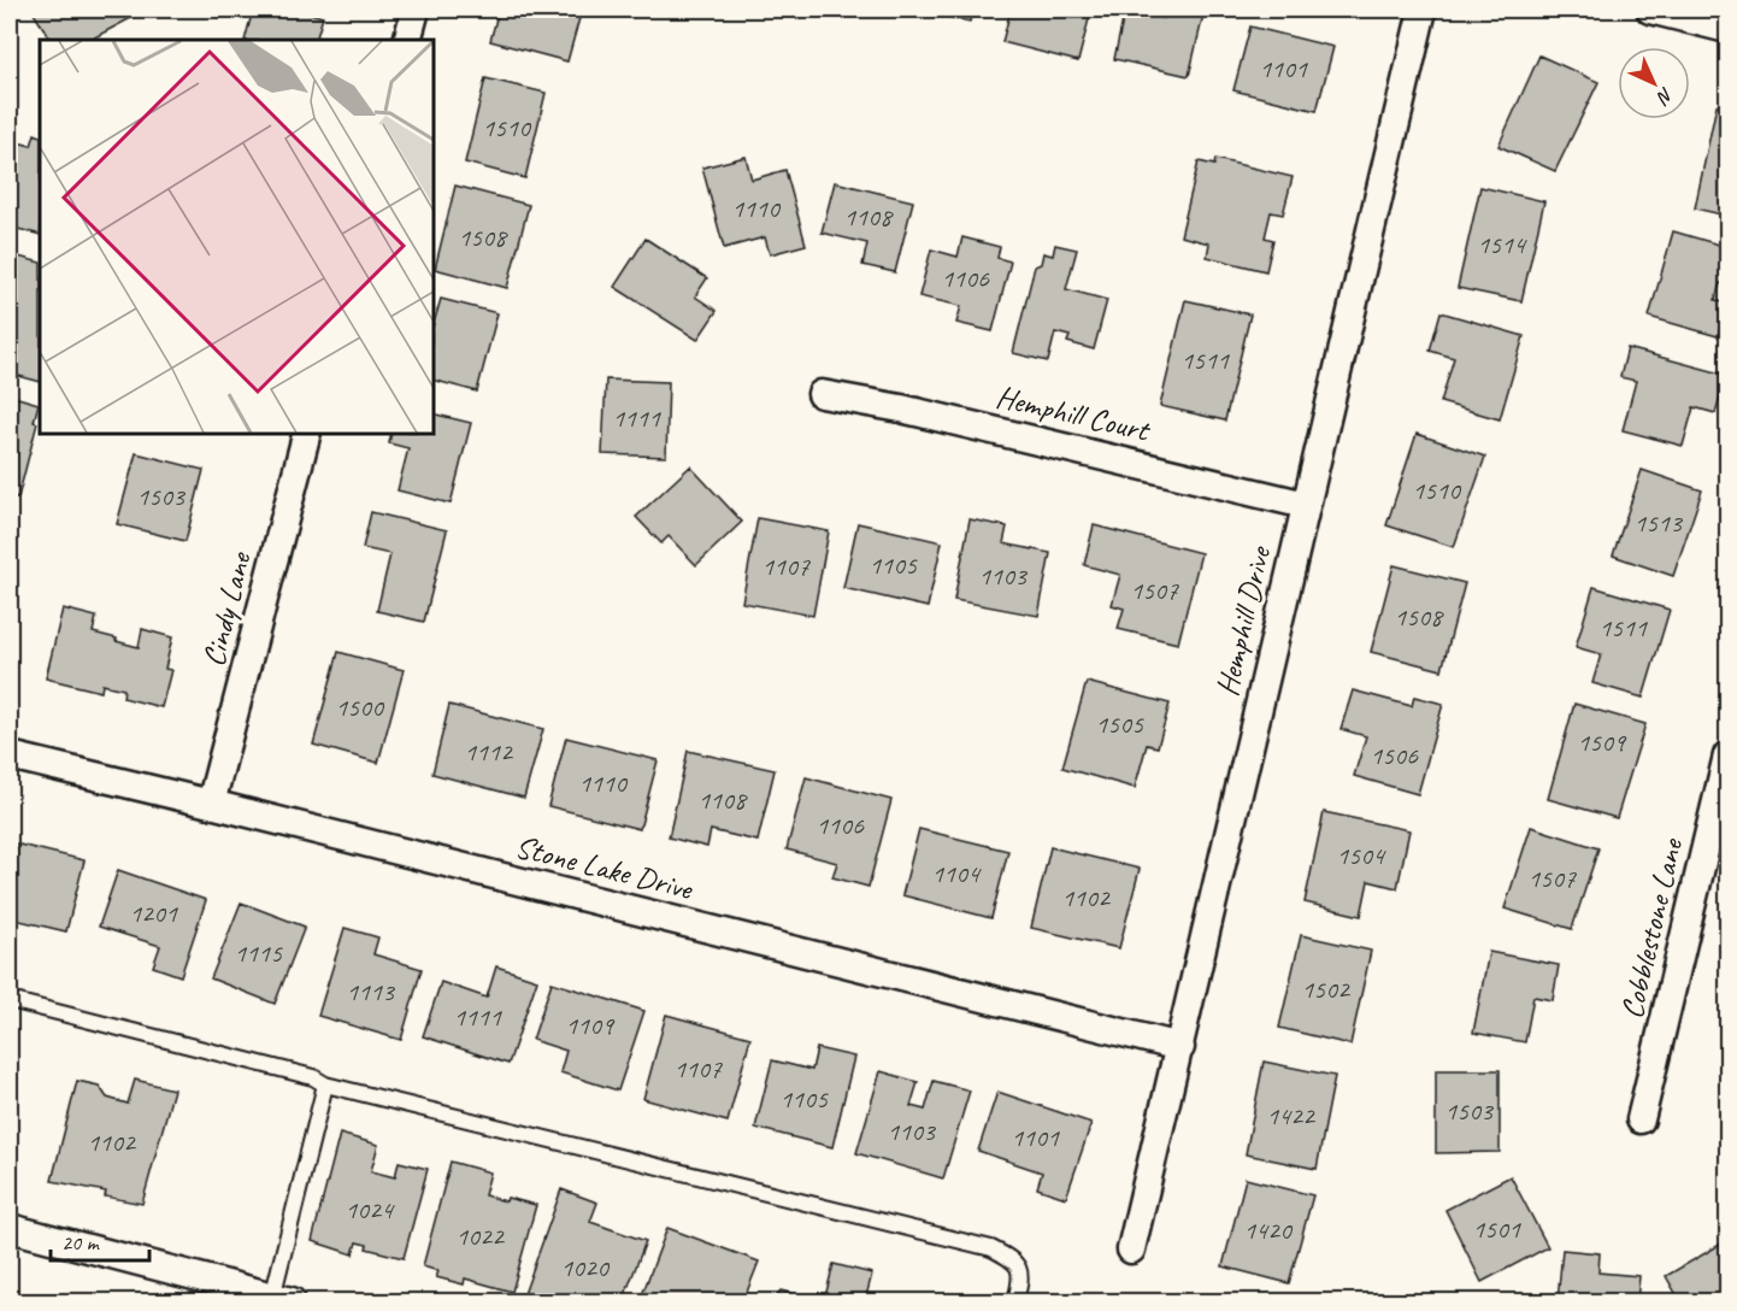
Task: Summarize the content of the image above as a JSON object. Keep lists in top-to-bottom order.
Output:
{
  "streets": {
    "street": [
      "Hemphill Court",
      "Cindy Lane",
      "Hemphill Drive",
      "Stone Lake Drive",
      "Cobblestone Lane"
    ]
  },
  "crossings": [
    ["Hemphill Court", "Hemphill Drive"],
    ["Cindy Lane", "Stone Lake Drive"],
    ["Hemphill Drive", "Stone Lake Drive"]
  ],
  "house_numbers": [
    "1101",
    "1510",
    "1110",
    "1108",
    "1508",
    "1514",
    "1106",
    "1511",
    "1111",
    "1510",
    "1503",
    "1513",
    "1105",
    "1107",
    "1103",
    "1507",
    "1508",
    "1511",
    "1500",
    "1505",
    "1509",
    "1112",
    "1506",
    "1110",
    "1108",
    "1106",
    "1504",
    "1104",
    "1507",
    "1102",
    "1201",
    "1115",
    "1502",
    "1113",
    "1111",
    "1109",
    "1107",
    "1105",
    "1503",
    "1422",
    "1103",
    "1101",
    "1102",
    "1024",
    "1501",
    "1420",
    "1022",
    "1020"
  ],
  "scale_bar": "20 m",
  "north": "bottom right"
}
